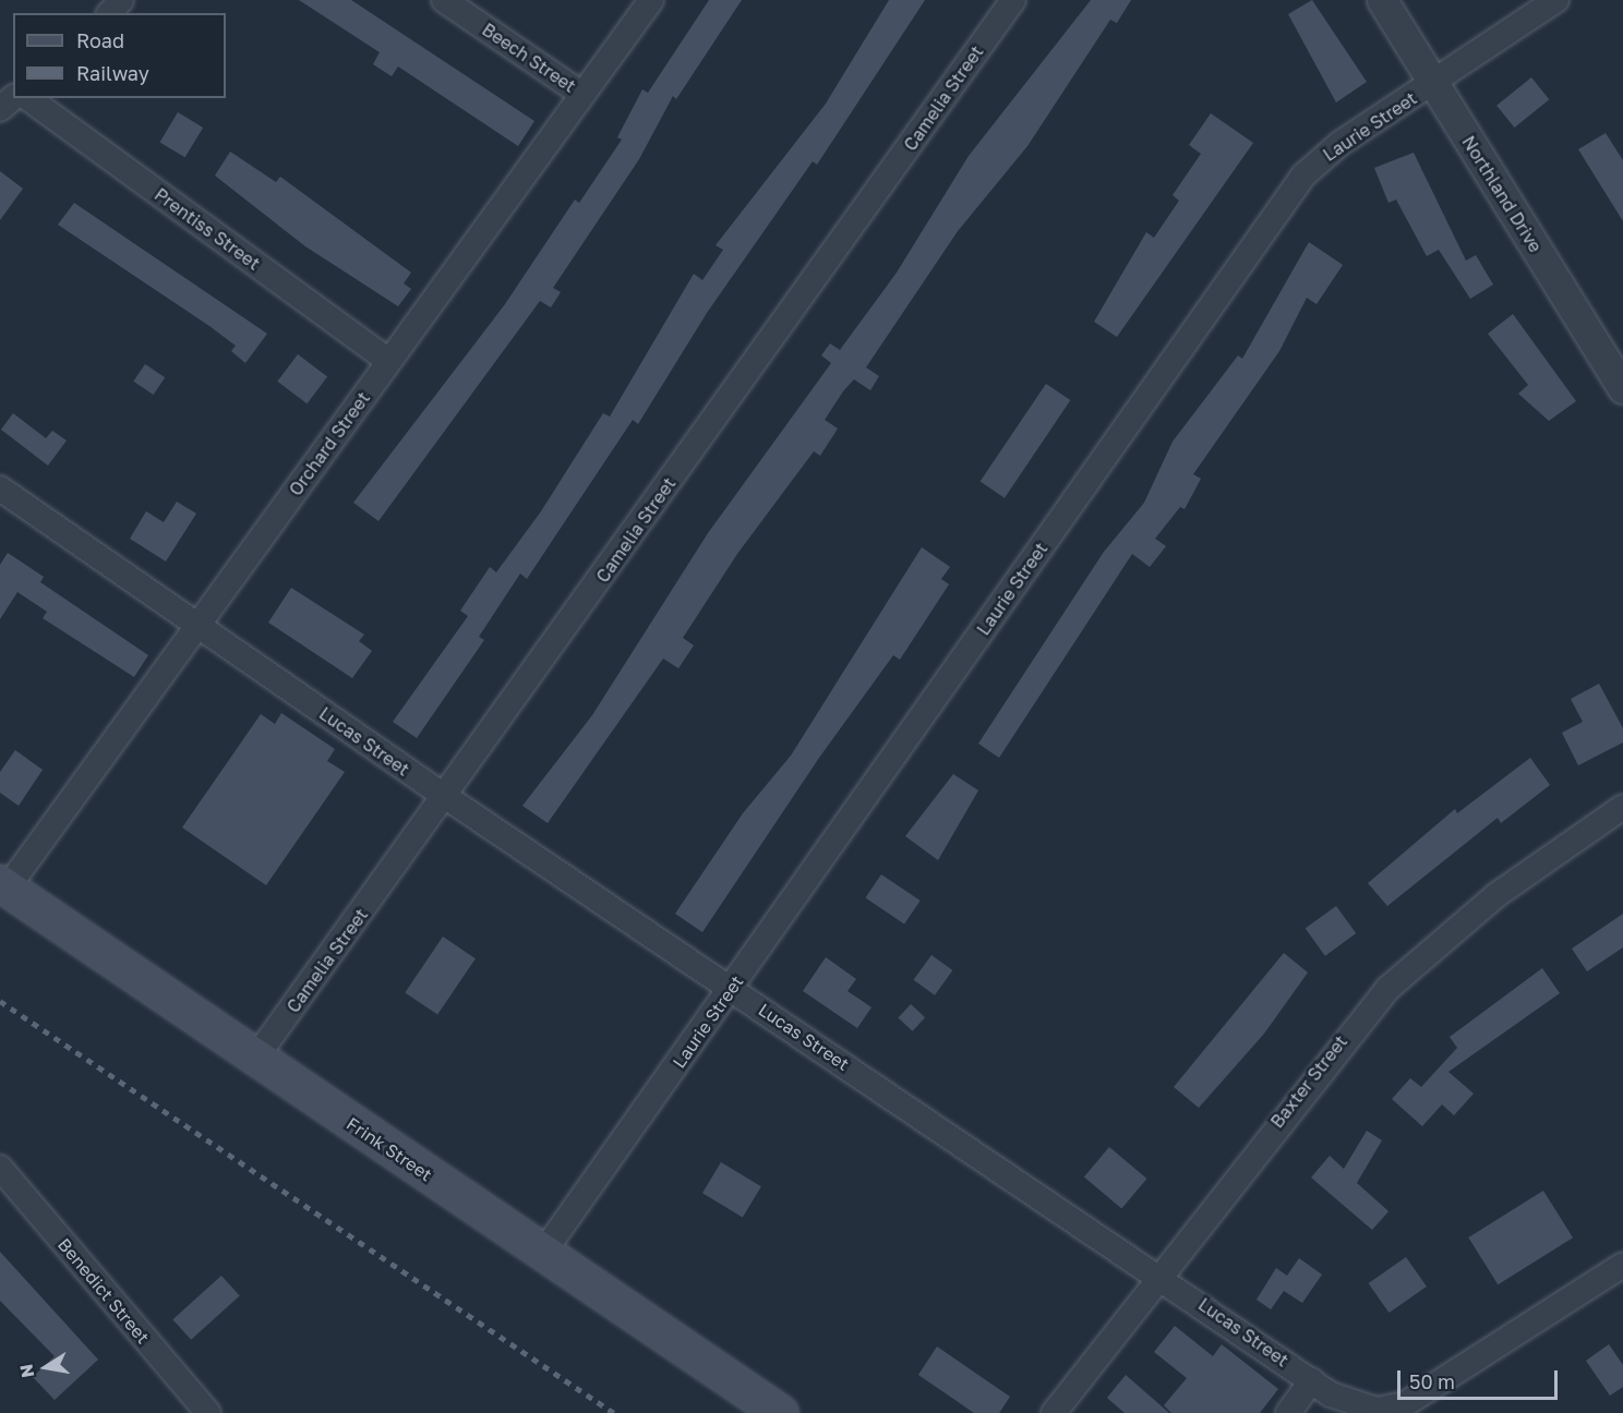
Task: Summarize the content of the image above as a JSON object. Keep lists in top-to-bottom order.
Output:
{
  "streets": {
    "main road": ["Frink Street"],
    "street": [
      "Beech Street",
      "Camelia Street",
      "Laurie Street",
      "Northland Drive",
      "Prentiss Street",
      "Orchard Street",
      "Lucas Street",
      "Baxter Street",
      "Benedict Street"
    ]
  },
  "crossings": [
    ["Beech Street", "Orchard Street"],
    ["Camelia Street", "Lucas Street"],
    ["Camelia Street", "Frink Street"],
    ["Laurie Street", "Northland Drive"],
    ["Laurie Street", "Lucas Street"],
    ["Laurie Street", "Frink Street"],
    ["Prentiss Street", "Orchard Street"],
    ["Orchard Street", "Lucas Street"],
    ["Orchard Street", "Frink Street"],
    ["Lucas Street", "Baxter Street"]
  ],
  "legend": ["Road", "Railway"],
  "scale_bar": "50 m",
  "north": "left"
}
